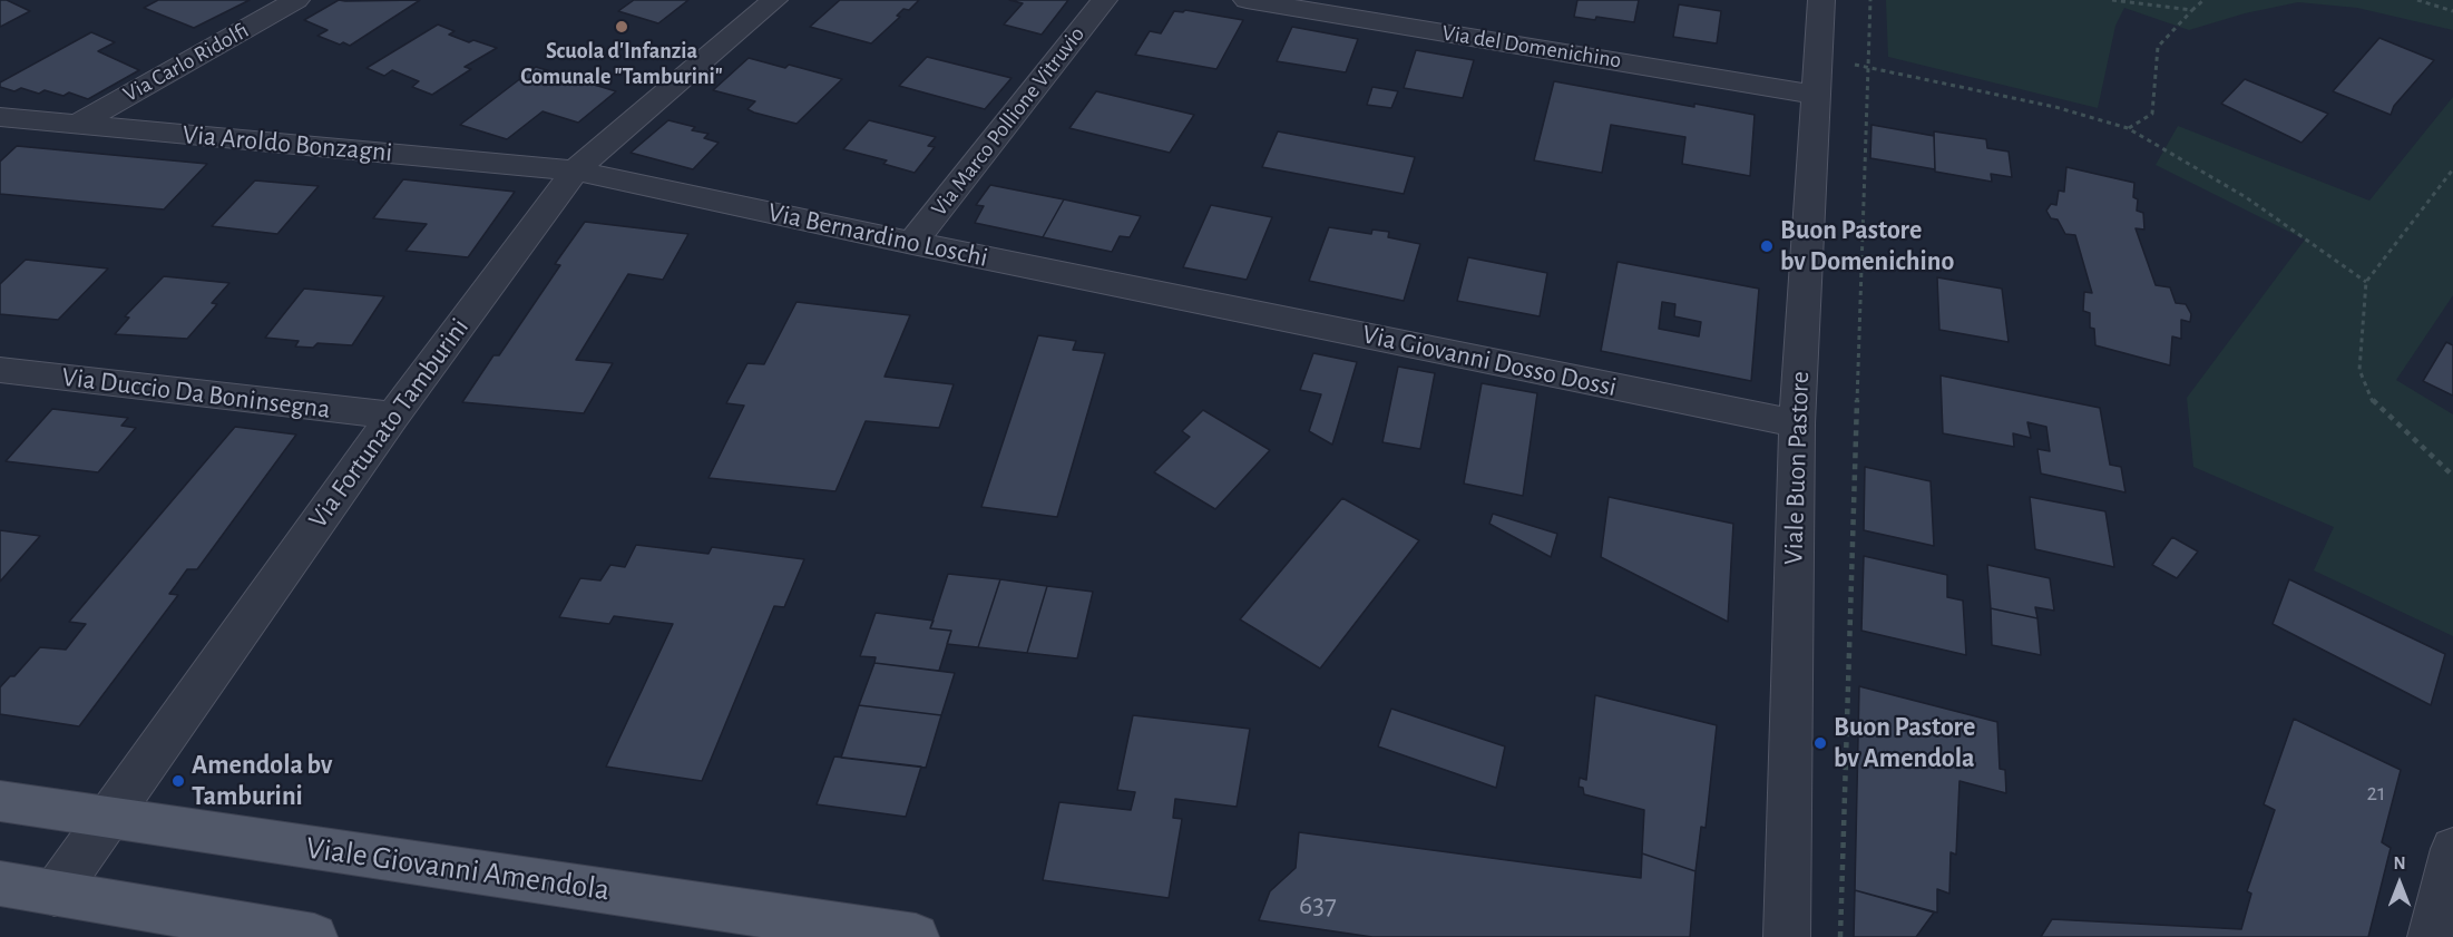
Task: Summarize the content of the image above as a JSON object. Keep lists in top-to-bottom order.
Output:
{
  "streets": {
    "main road": ["Viale Giovanni Amendola"],
    "street": [
      "Via del Domenichino",
      "Via Carlo Ridolfi",
      "Via Marco Pollione Vitruvio",
      "Via Aroldo Bonzagni",
      "Via Bernardino Loschi",
      "Via Giovanni Dosso Dossi",
      "Via Duccio Da Boninsegna",
      "Via Fortunato Tamburini",
      "Viale Buon Pastore"
    ]
  },
  "crossings": [
    ["Via del Domenichino", "Viale Buon Pastore"],
    ["Via Carlo Ridolfi", "Via Aroldo Bonzagni"],
    ["Via Marco Pollione Vitruvio", "Via Bernardino Loschi"],
    ["Via Aroldo Bonzagni", "Via Bernardino Loschi"],
    ["Via Aroldo Bonzagni", "Via Fortunato Tamburini"],
    ["Via Bernardino Loschi", "Via Giovanni Dosso Dossi"],
    ["Via Bernardino Loschi", "Via Fortunato Tamburini"],
    ["Via Giovanni Dosso Dossi", "Viale Buon Pastore"],
    ["Via Duccio Da Boninsegna", "Via Fortunato Tamburini"],
    ["Via Fortunato Tamburini", "Viale Giovanni Amendola"]
  ],
  "places": [
    "Scuola d'Infanzia Comunale \"Tamburini\"",
    "Buon Pastore bv Domenichino",
    "Buon Pastore bv Amendola",
    "Amendola bv Tamburini"
  ],
  "house_numbers": ["21", "637"],
  "north": "top"
}
